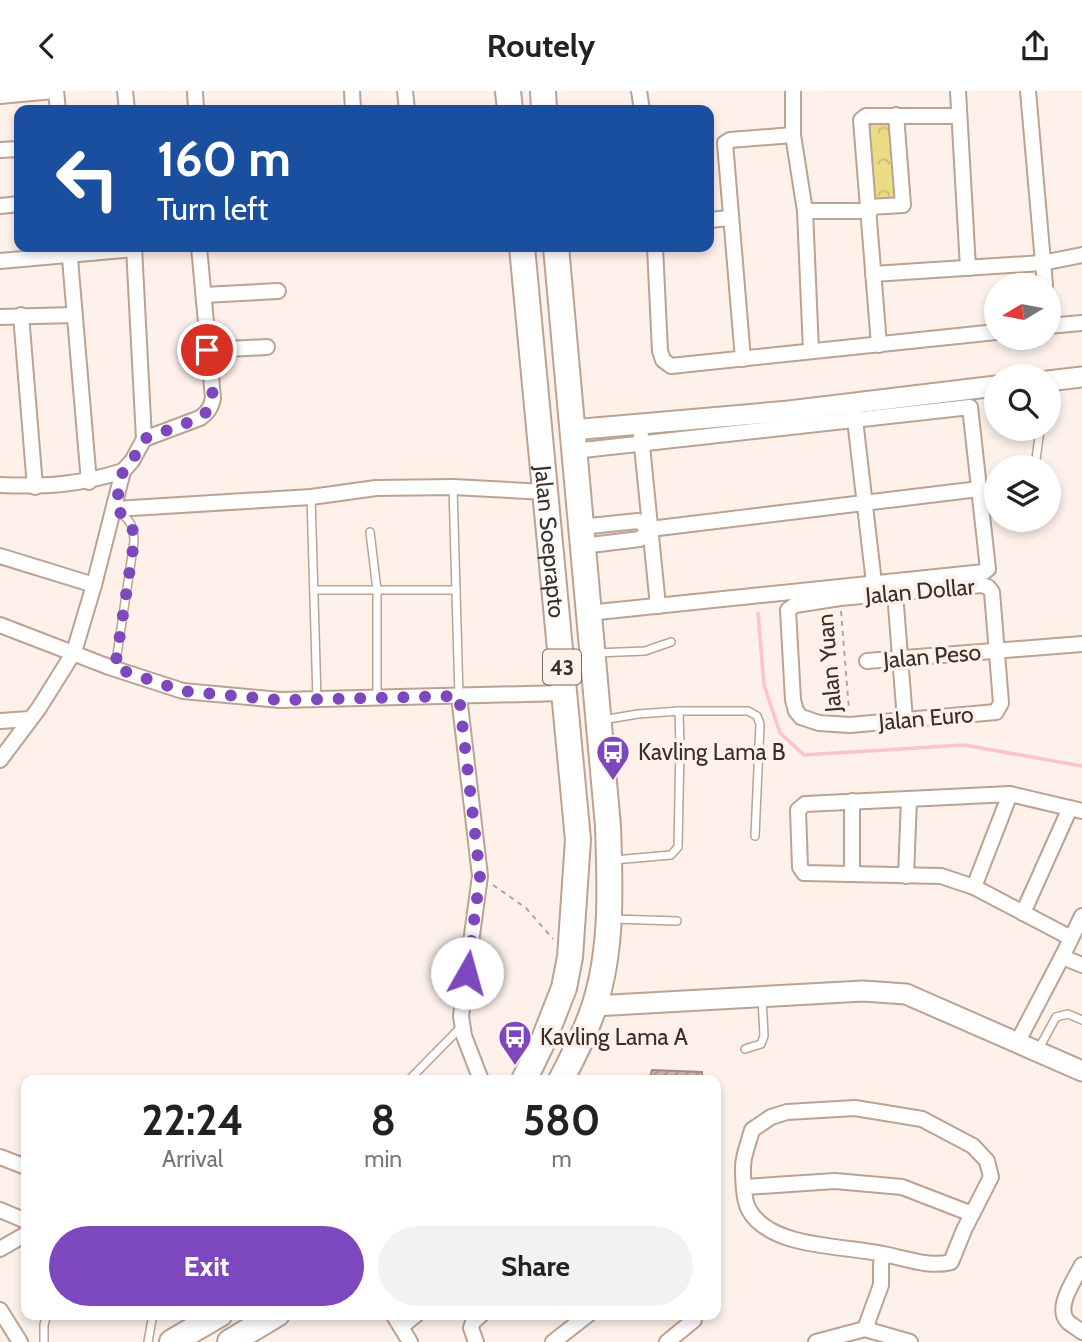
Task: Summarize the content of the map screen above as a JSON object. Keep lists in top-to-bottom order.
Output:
{
  "streets": {
    "highway": ["Jalan Soeprapto", "43"],
    "street": ["Jalan Dollar", "Jalan Peso", "Jalan Euro"],
    "path": ["Jalan Yuan"]
  },
  "crossings": [
    ["Jalan Dollar", "Jalan Peso"],
    ["Jalan Dollar", "Jalan Yuan"],
    ["Jalan Dollar", "Jalan Euro"],
    ["Jalan Peso", "Jalan Euro"],
    ["Jalan Yuan", "Jalan Euro"]
  ],
  "places": {
    "bus stop": ["Kavling Lama B", "Kavling Lama A"]
  },
  "north": "left",
  "page": {
    "header": "Routely",
    "turn": ["160 m", "Turn left"],
    "eta": [
      "22:24",
      "Arrival",
      "8",
      "min",
      "580",
      "m"
    ],
    "buttons": ["Exit", "Share"]
  }
}
